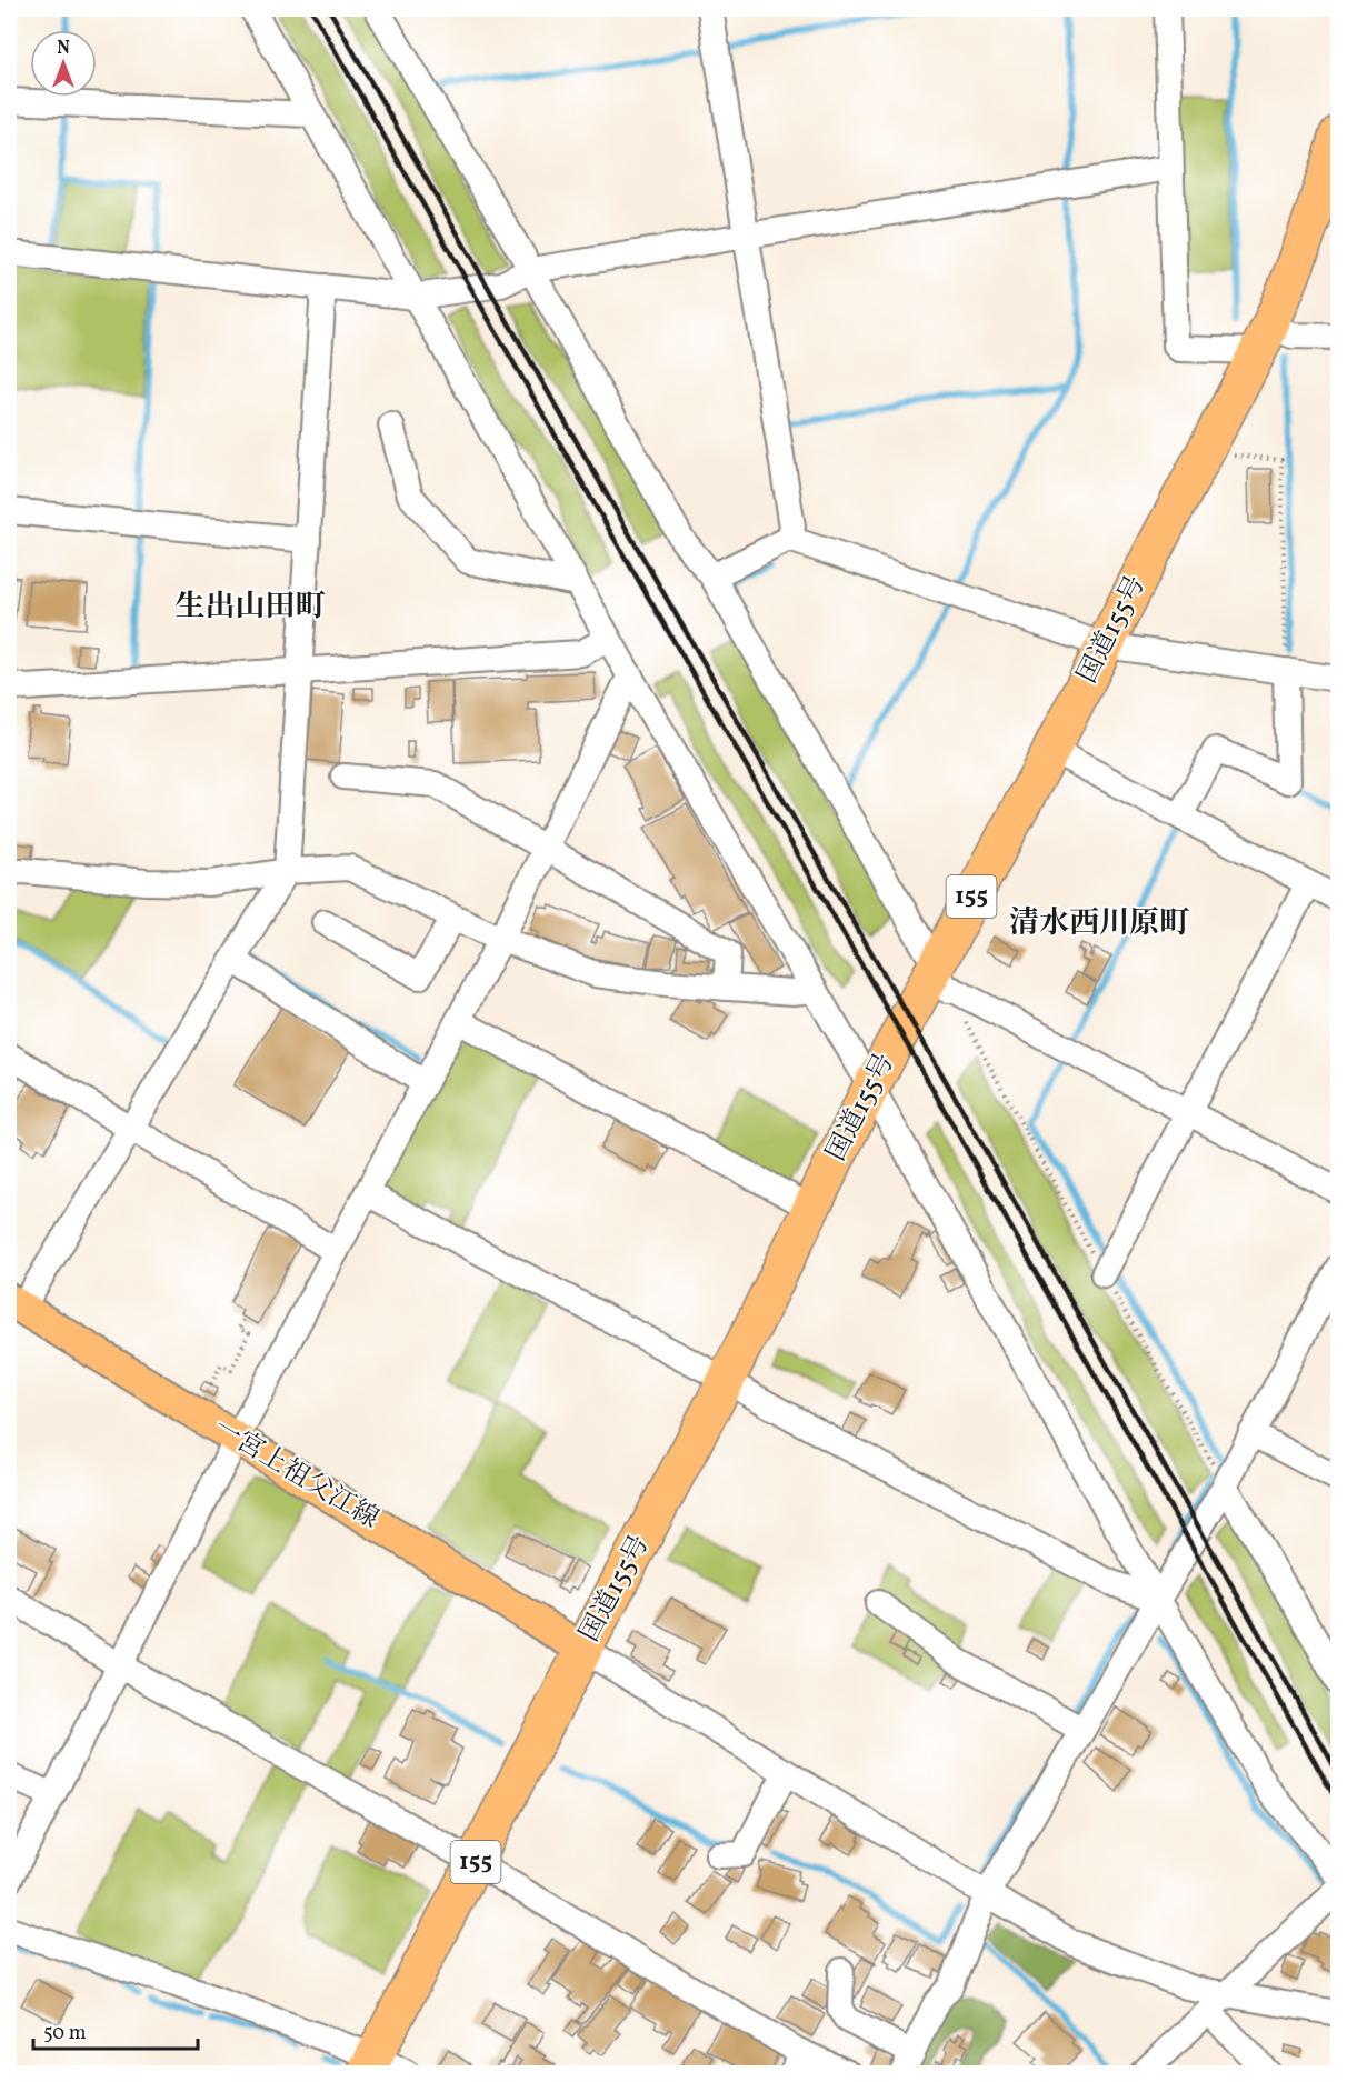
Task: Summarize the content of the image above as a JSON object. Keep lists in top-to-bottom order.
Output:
{
  "streets": {
    "highway": ["国道155号", "155"],
    "main road": ["一宮上祖父江線"]
  },
  "crossings": [
    ["国道155号", "一宮上祖父江線"]
  ],
  "districts": ["生出山田町", "清水西川原町"],
  "scale_bar": "50 m",
  "north": "top"
}
